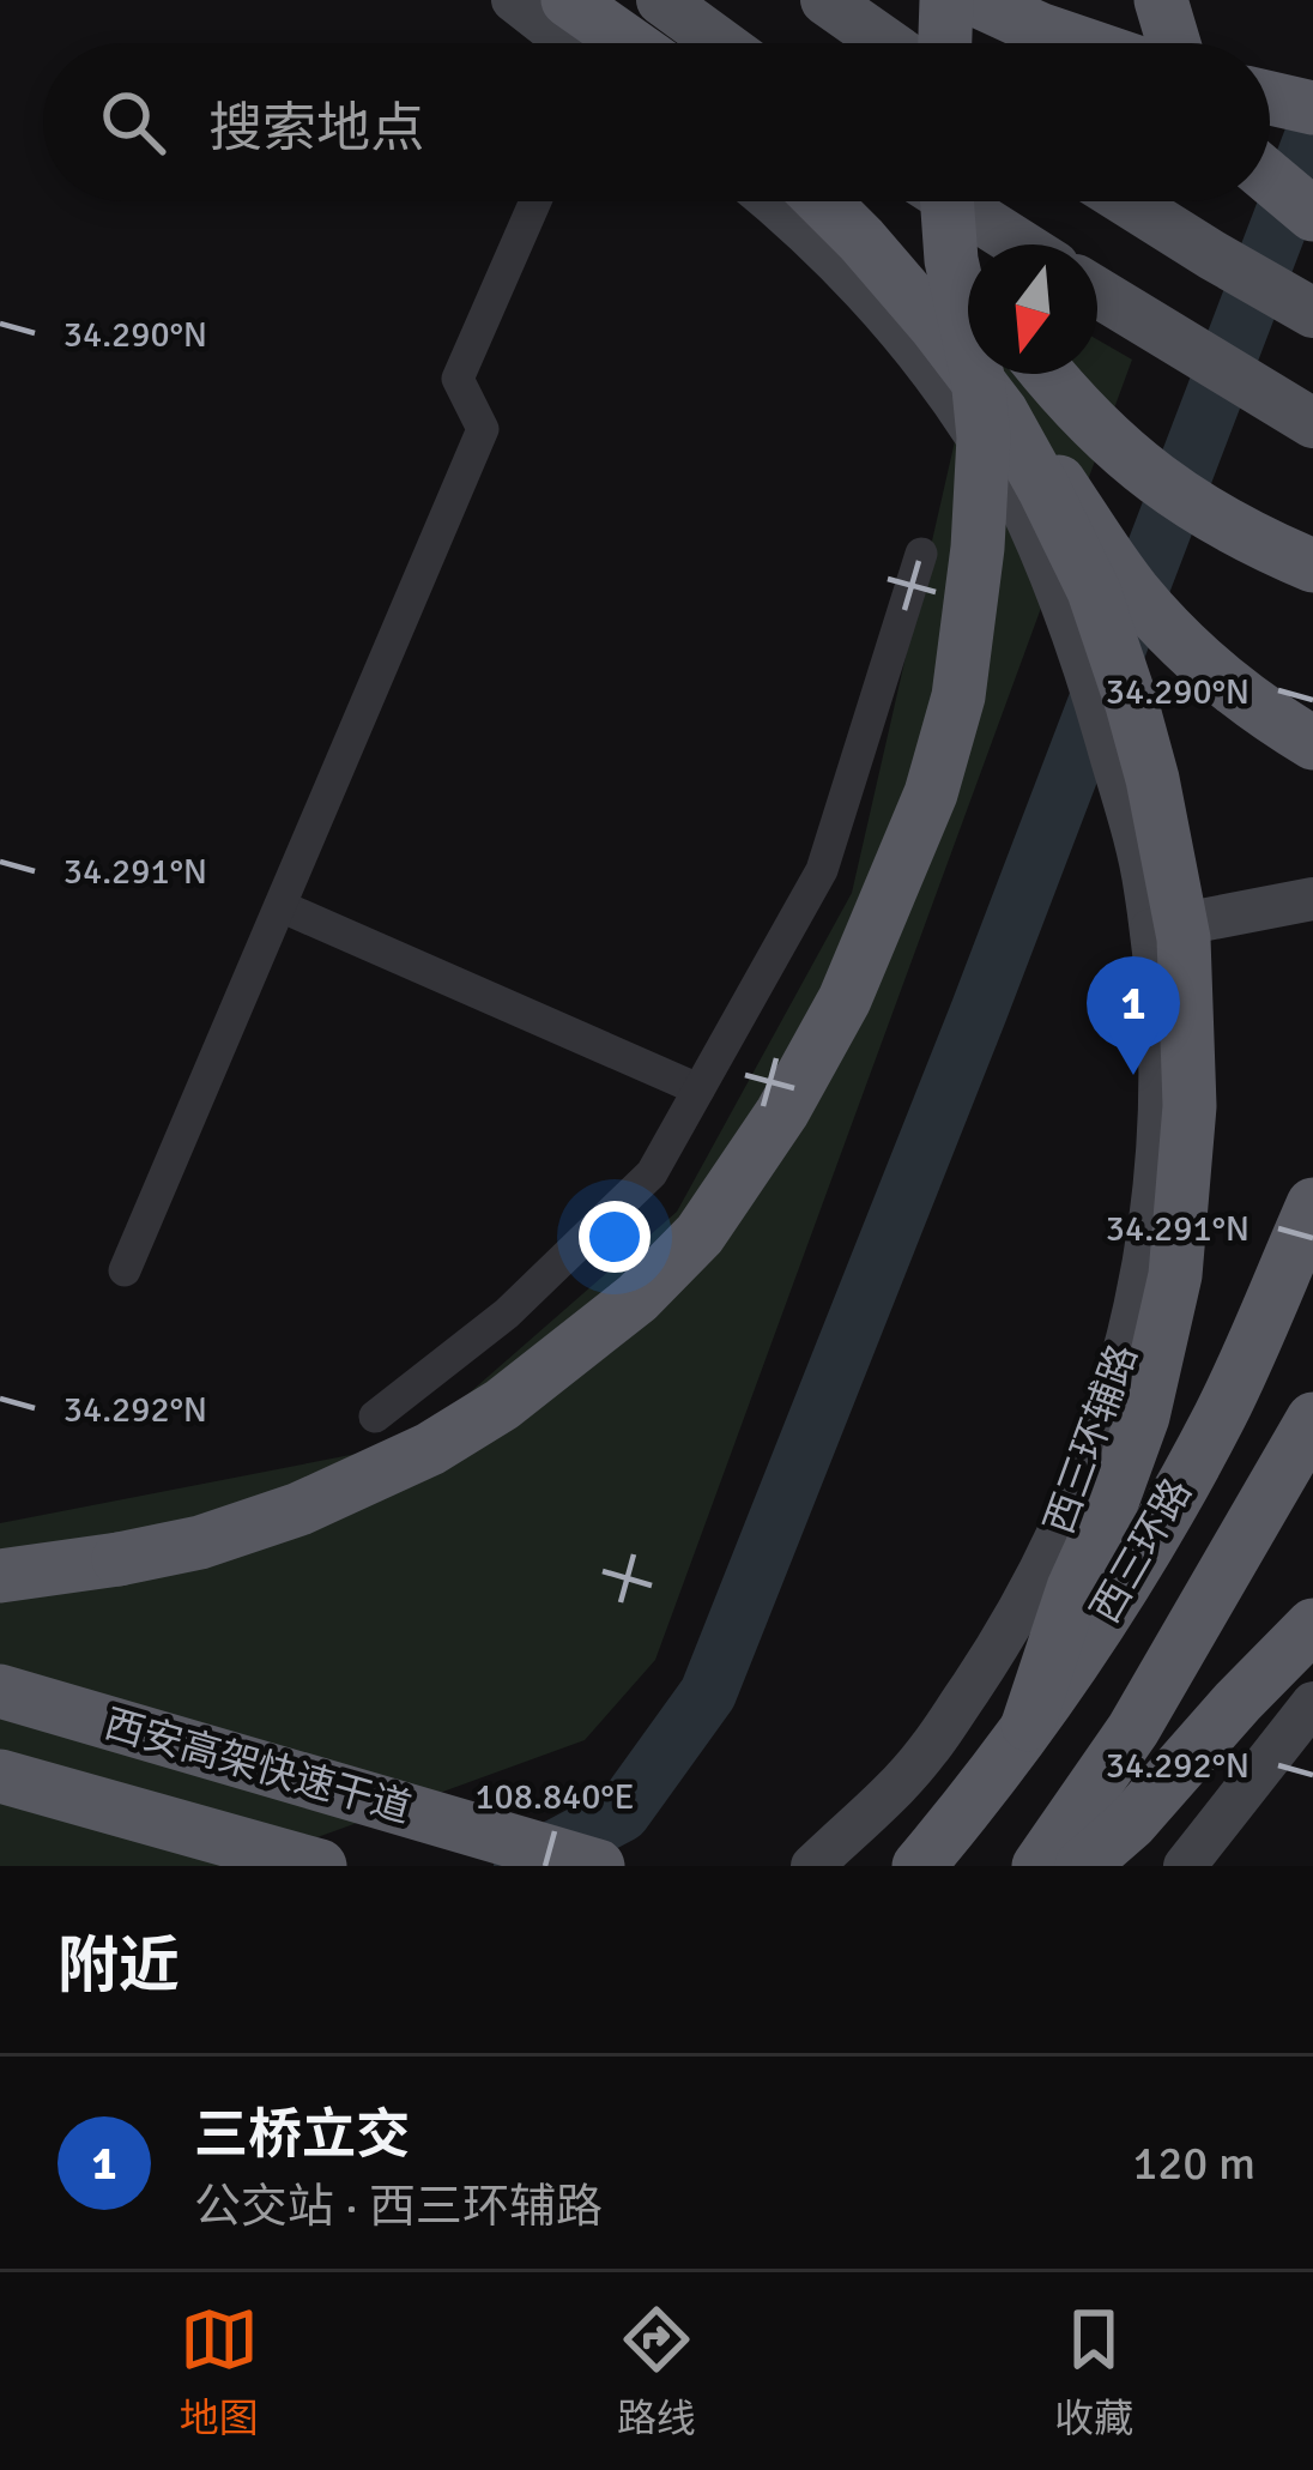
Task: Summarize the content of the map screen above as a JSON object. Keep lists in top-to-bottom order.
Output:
{
  "streets": {
    "highway": ["西三环路", "西安高架快速干道"],
    "main road": ["西三环辅路"]
  },
  "north": "bottom",
  "page": {
    "search": "搜索地点",
    "pins": "1",
    "heading": "附近",
    "list": [
      {
        "mark": "1",
        "name": "三桥立交",
        "note": "公交站 · 西三环辅路",
        "value": "120 m"
      }
    ],
    "nav": ["地图", "路线", "收藏"]
  },
  "coordinates": [
    "34.290°N",
    "34.291°N",
    "34.292°N",
    "108.840°E"
  ]
}
